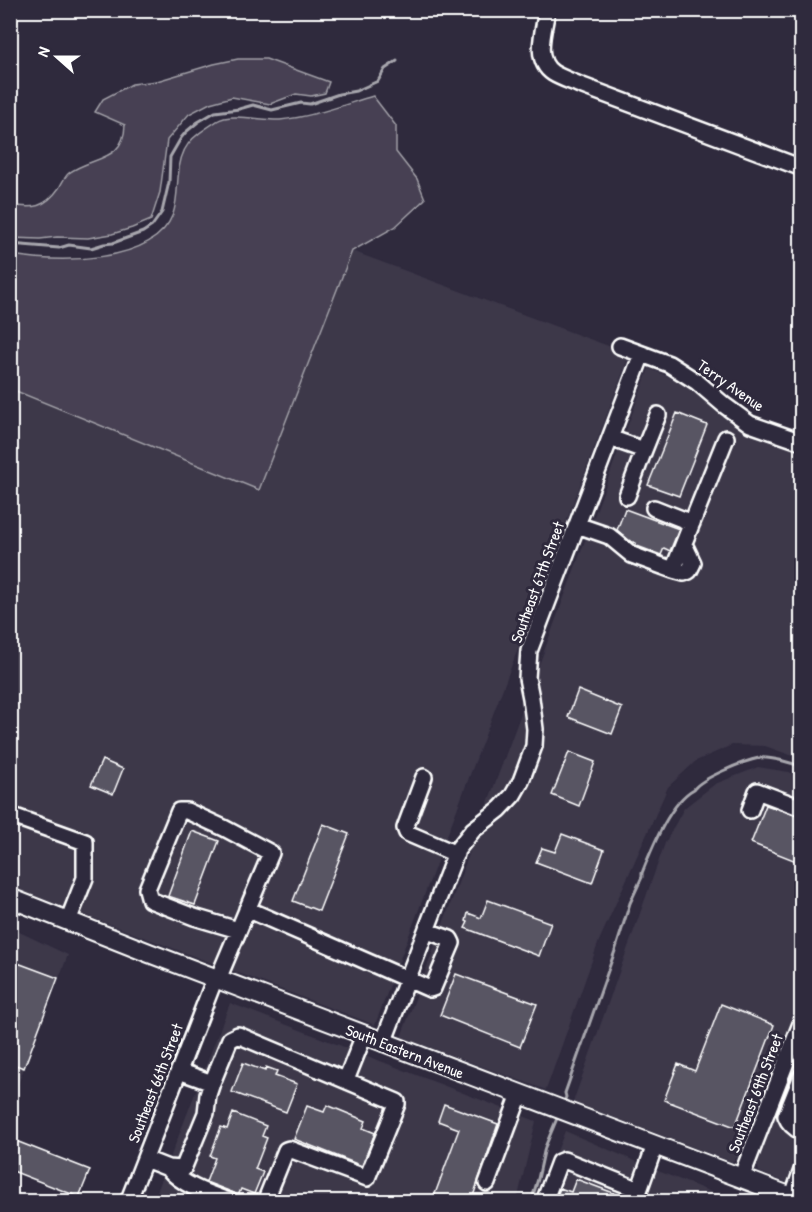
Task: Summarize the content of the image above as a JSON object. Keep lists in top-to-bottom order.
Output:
{
  "streets": {
    "main road": ["South Eastern Avenue"],
    "street": [
      "Terry Avenue",
      "Southeast 67th Street",
      "Southeast 66th Street",
      "Southeast 69th Street"
    ]
  },
  "crossings": [
    ["Terry Avenue", "Southeast 67th Street"],
    ["Southeast 67th Street", "South Eastern Avenue"],
    ["South Eastern Avenue", "Southeast 66th Street"],
    ["South Eastern Avenue", "Southeast 69th Street"]
  ],
  "north": "left"
}
